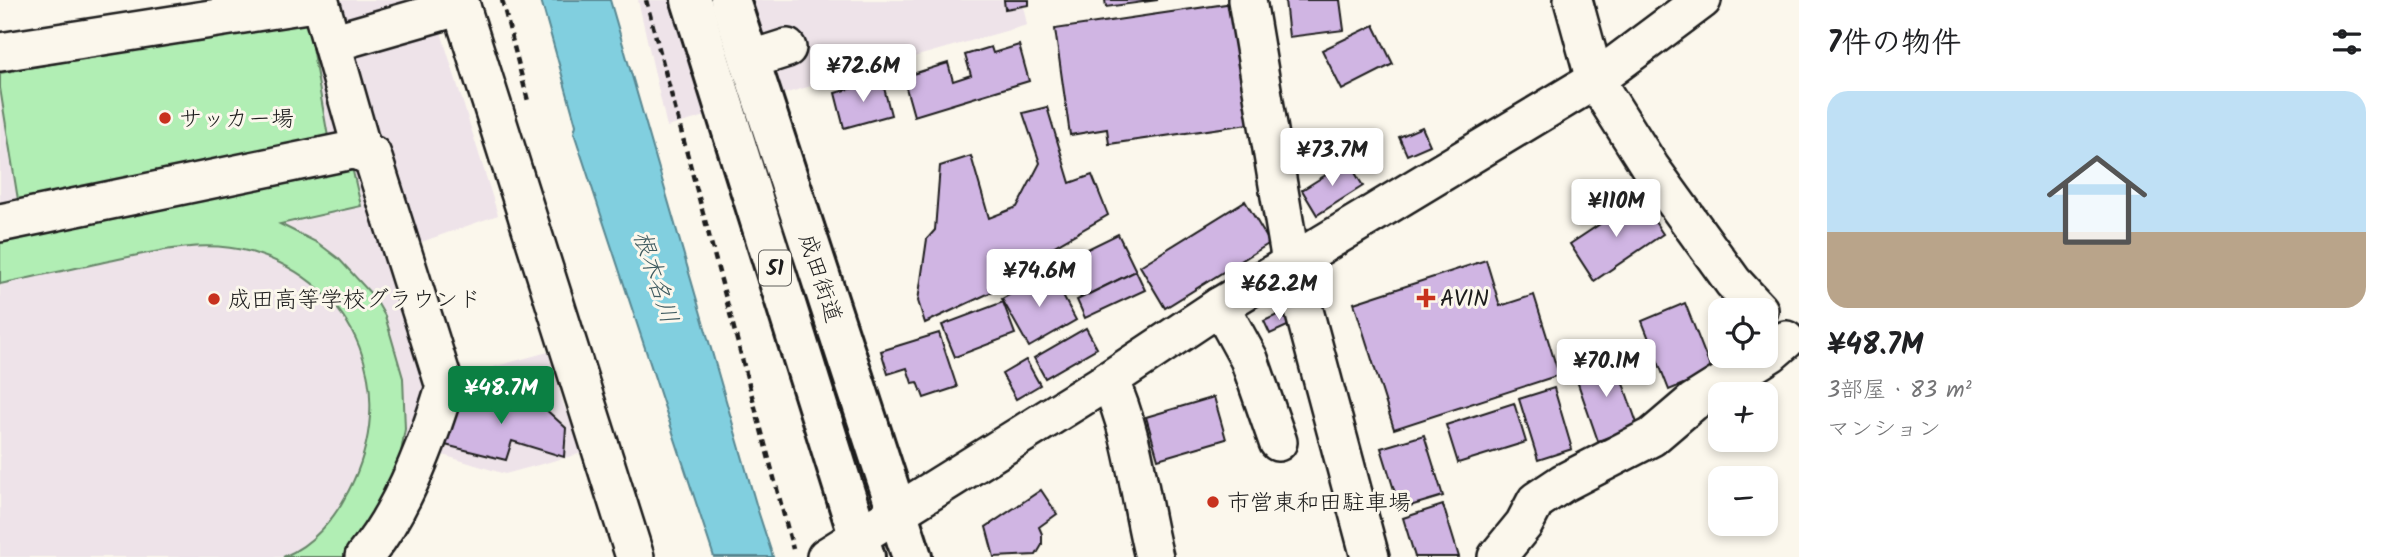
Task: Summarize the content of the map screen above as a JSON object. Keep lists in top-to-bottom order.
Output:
{
  "streets": {
    "highway": ["51", "成田街道"]
  },
  "water": ["根木名川"],
  "places": {
    "other": ["サッカー場", "成田高等学校グラウンド", "市営東和田駐車場"],
    "health": ["AVIN"]
  },
  "page": {
    "heading": "7件の物件",
    "price": [
      "¥72.6M",
      "¥73.7M",
      "¥110M",
      "¥74.6M",
      "¥62.2M",
      "¥70.1M",
      "¥48.7M"
    ],
    "list": [
      {
        "name": "¥48.7M",
        "note": "3部屋 · 83 m² · マンション"
      }
    ],
    "map_buttons": ["+", "−"]
  }
}
